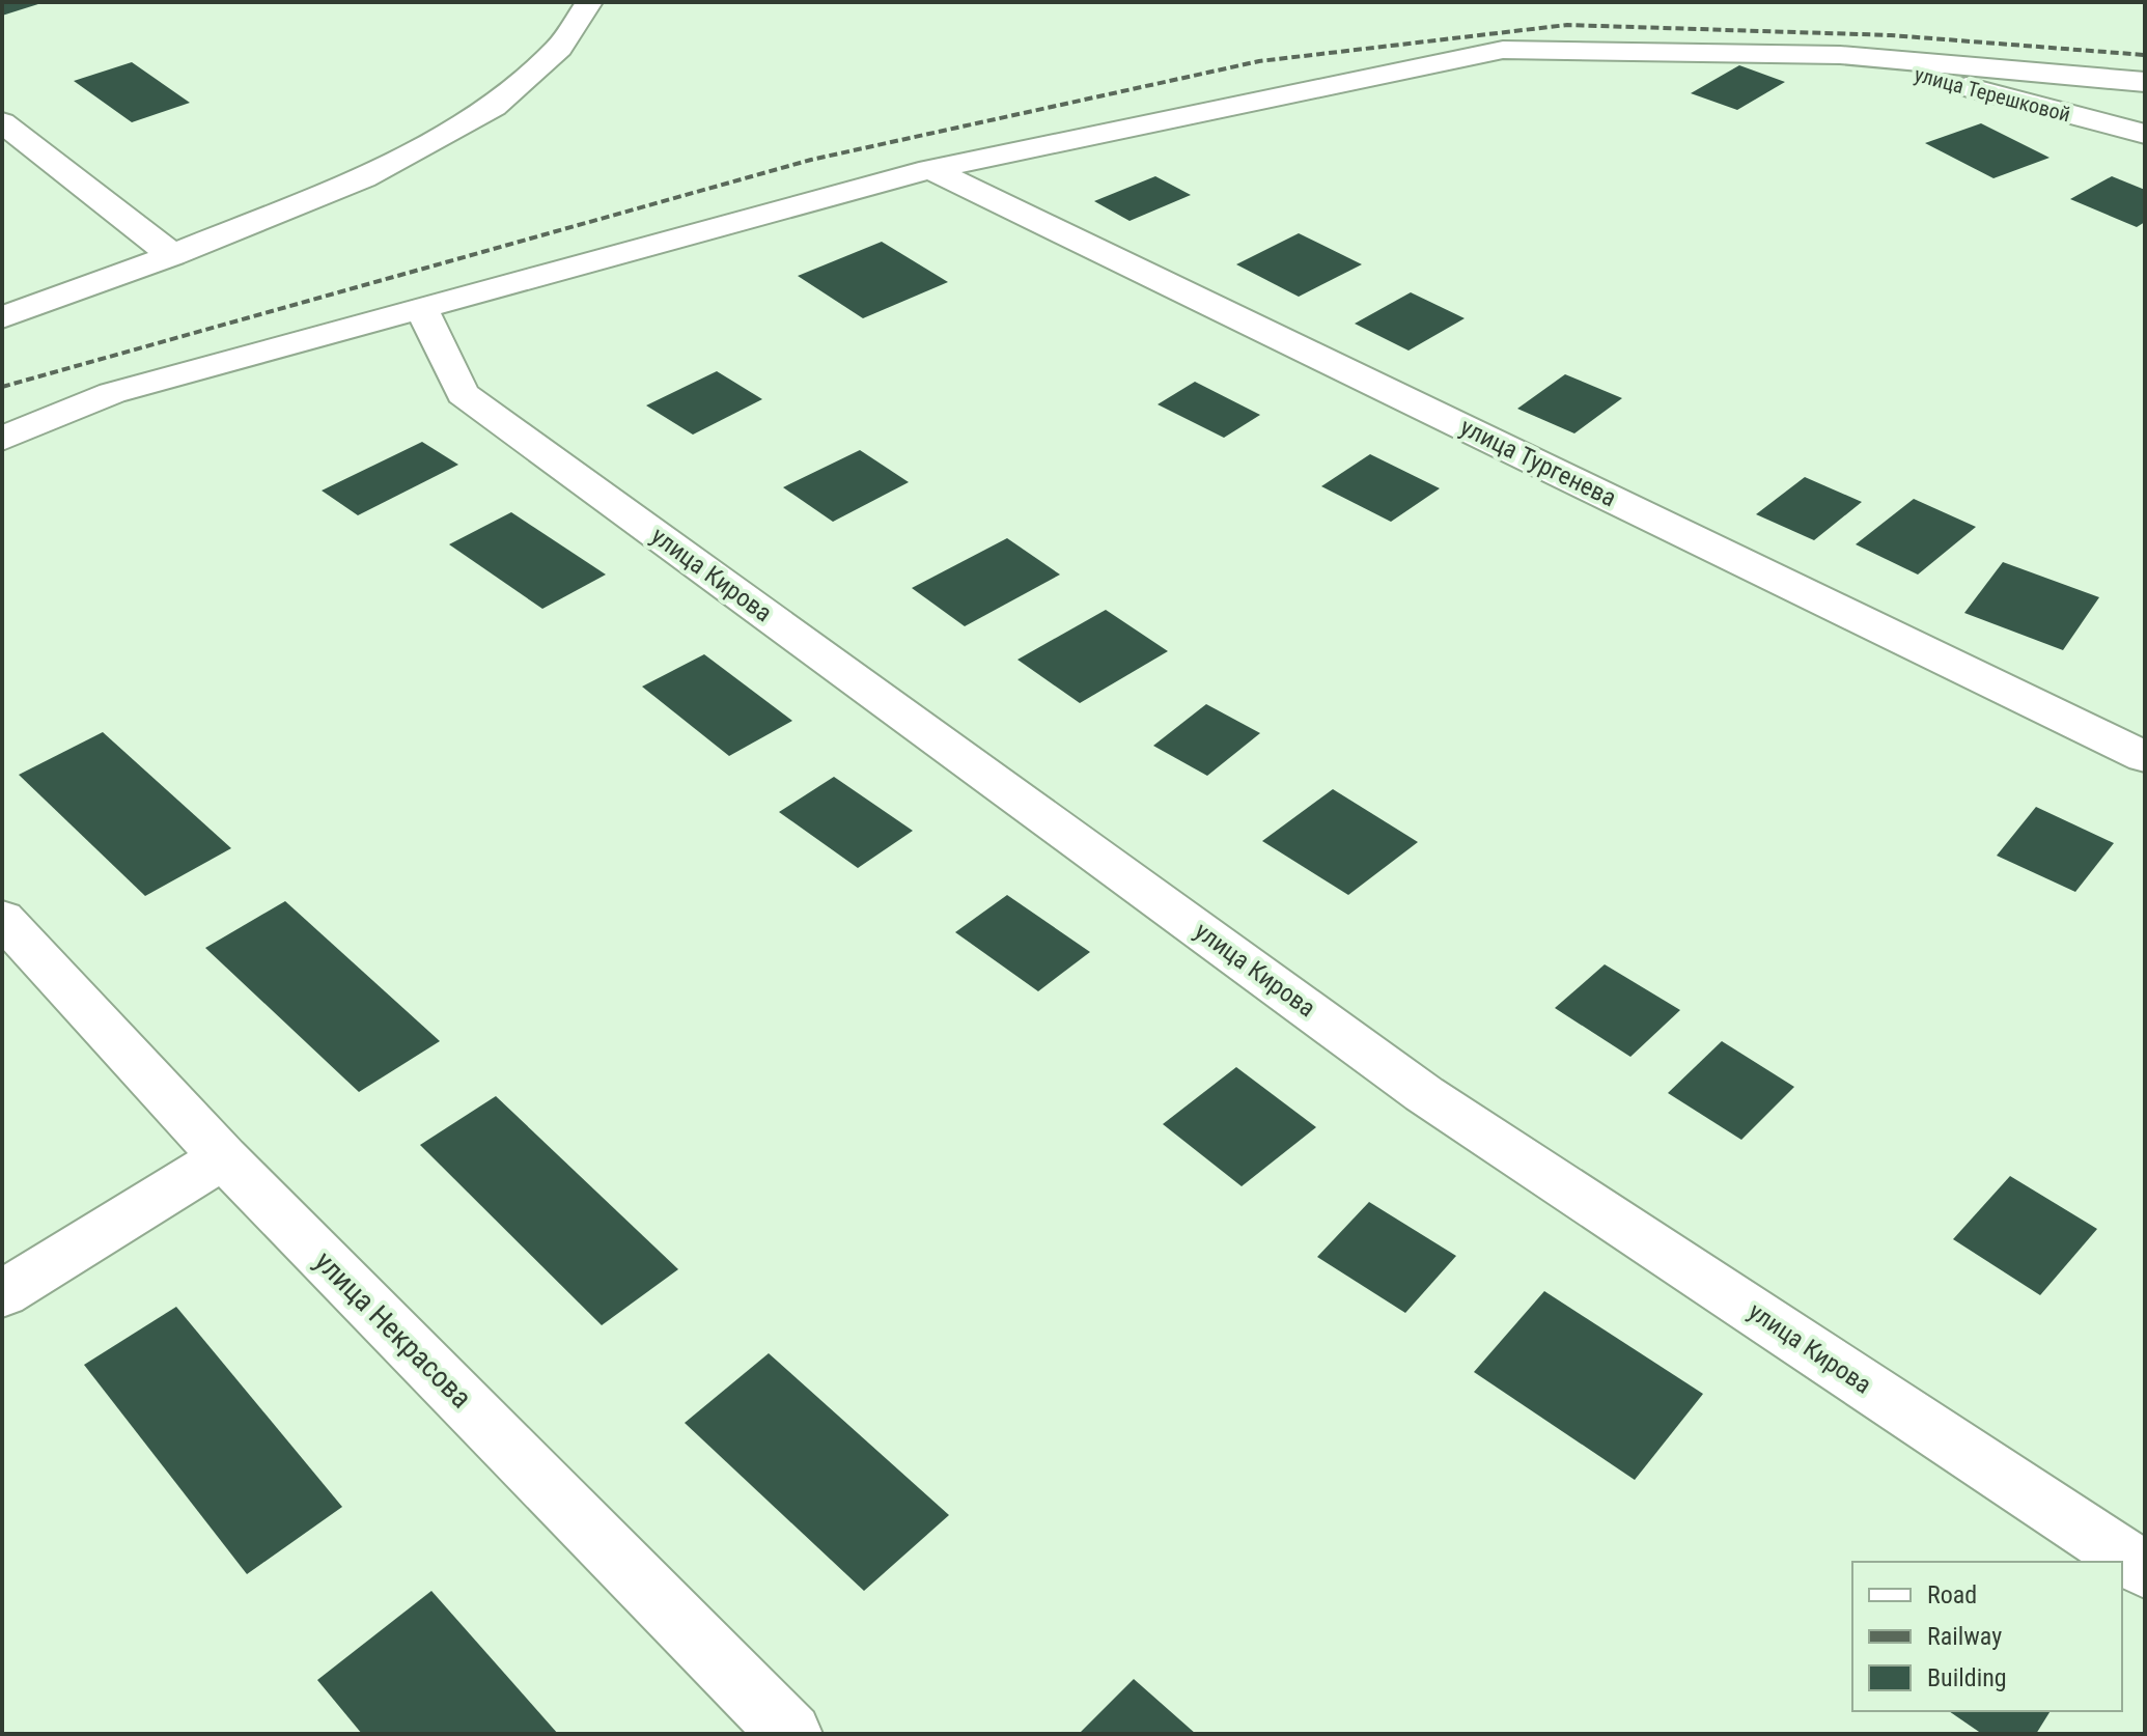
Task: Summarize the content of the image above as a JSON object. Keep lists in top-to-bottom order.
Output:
{
  "streets": {
    "street": [
      "улица Терешковой",
      "улица Тургенева",
      "улица Кирова",
      "улица Некрасова"
    ]
  },
  "legend": ["Road", "Railway", "Building"]
}
